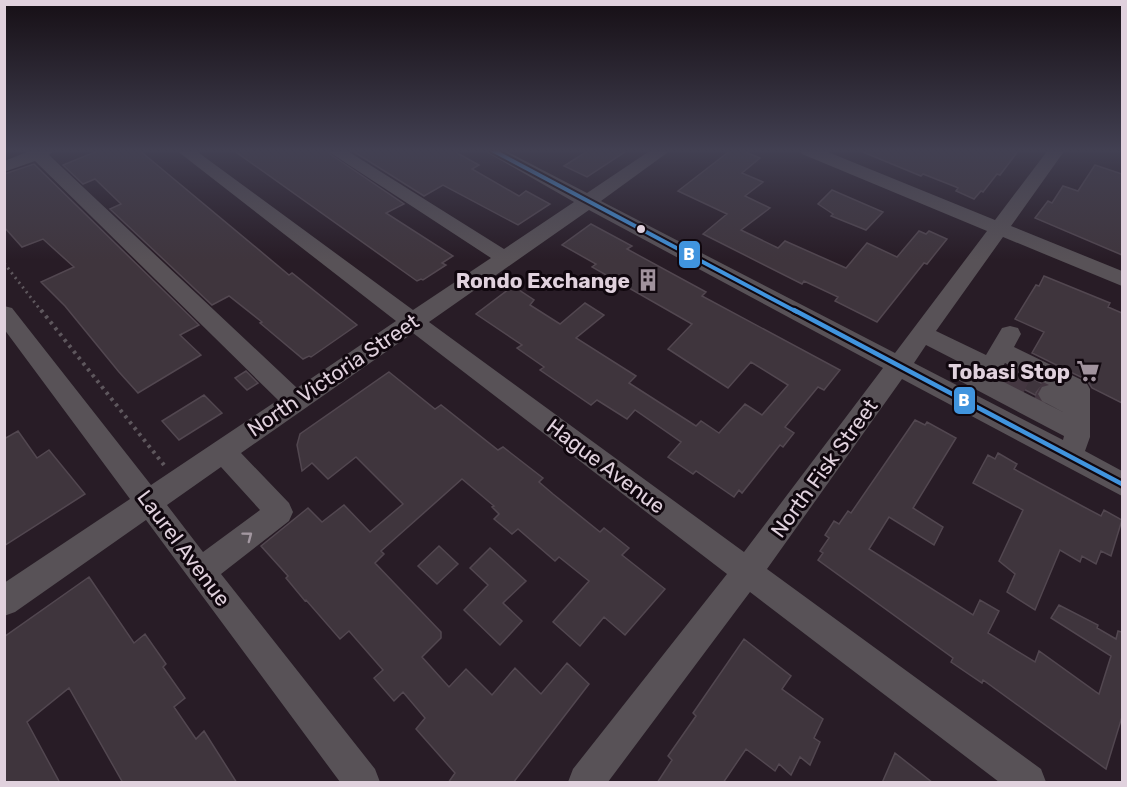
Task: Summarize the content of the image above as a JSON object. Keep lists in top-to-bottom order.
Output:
{
  "streets": {
    "street": [
      "North Victoria Street",
      "Hague Avenue",
      "North Fisk Street",
      "Laurel Avenue"
    ]
  },
  "crossings": [
    ["North Victoria Street", "Hague Avenue"],
    ["North Victoria Street", "Laurel Avenue"],
    ["Hague Avenue", "North Fisk Street"]
  ],
  "places": {
    "building": ["Rondo Exchange"],
    "supermarket": ["Tobasi Stop"]
  },
  "lines": ["transit line B"]
}
